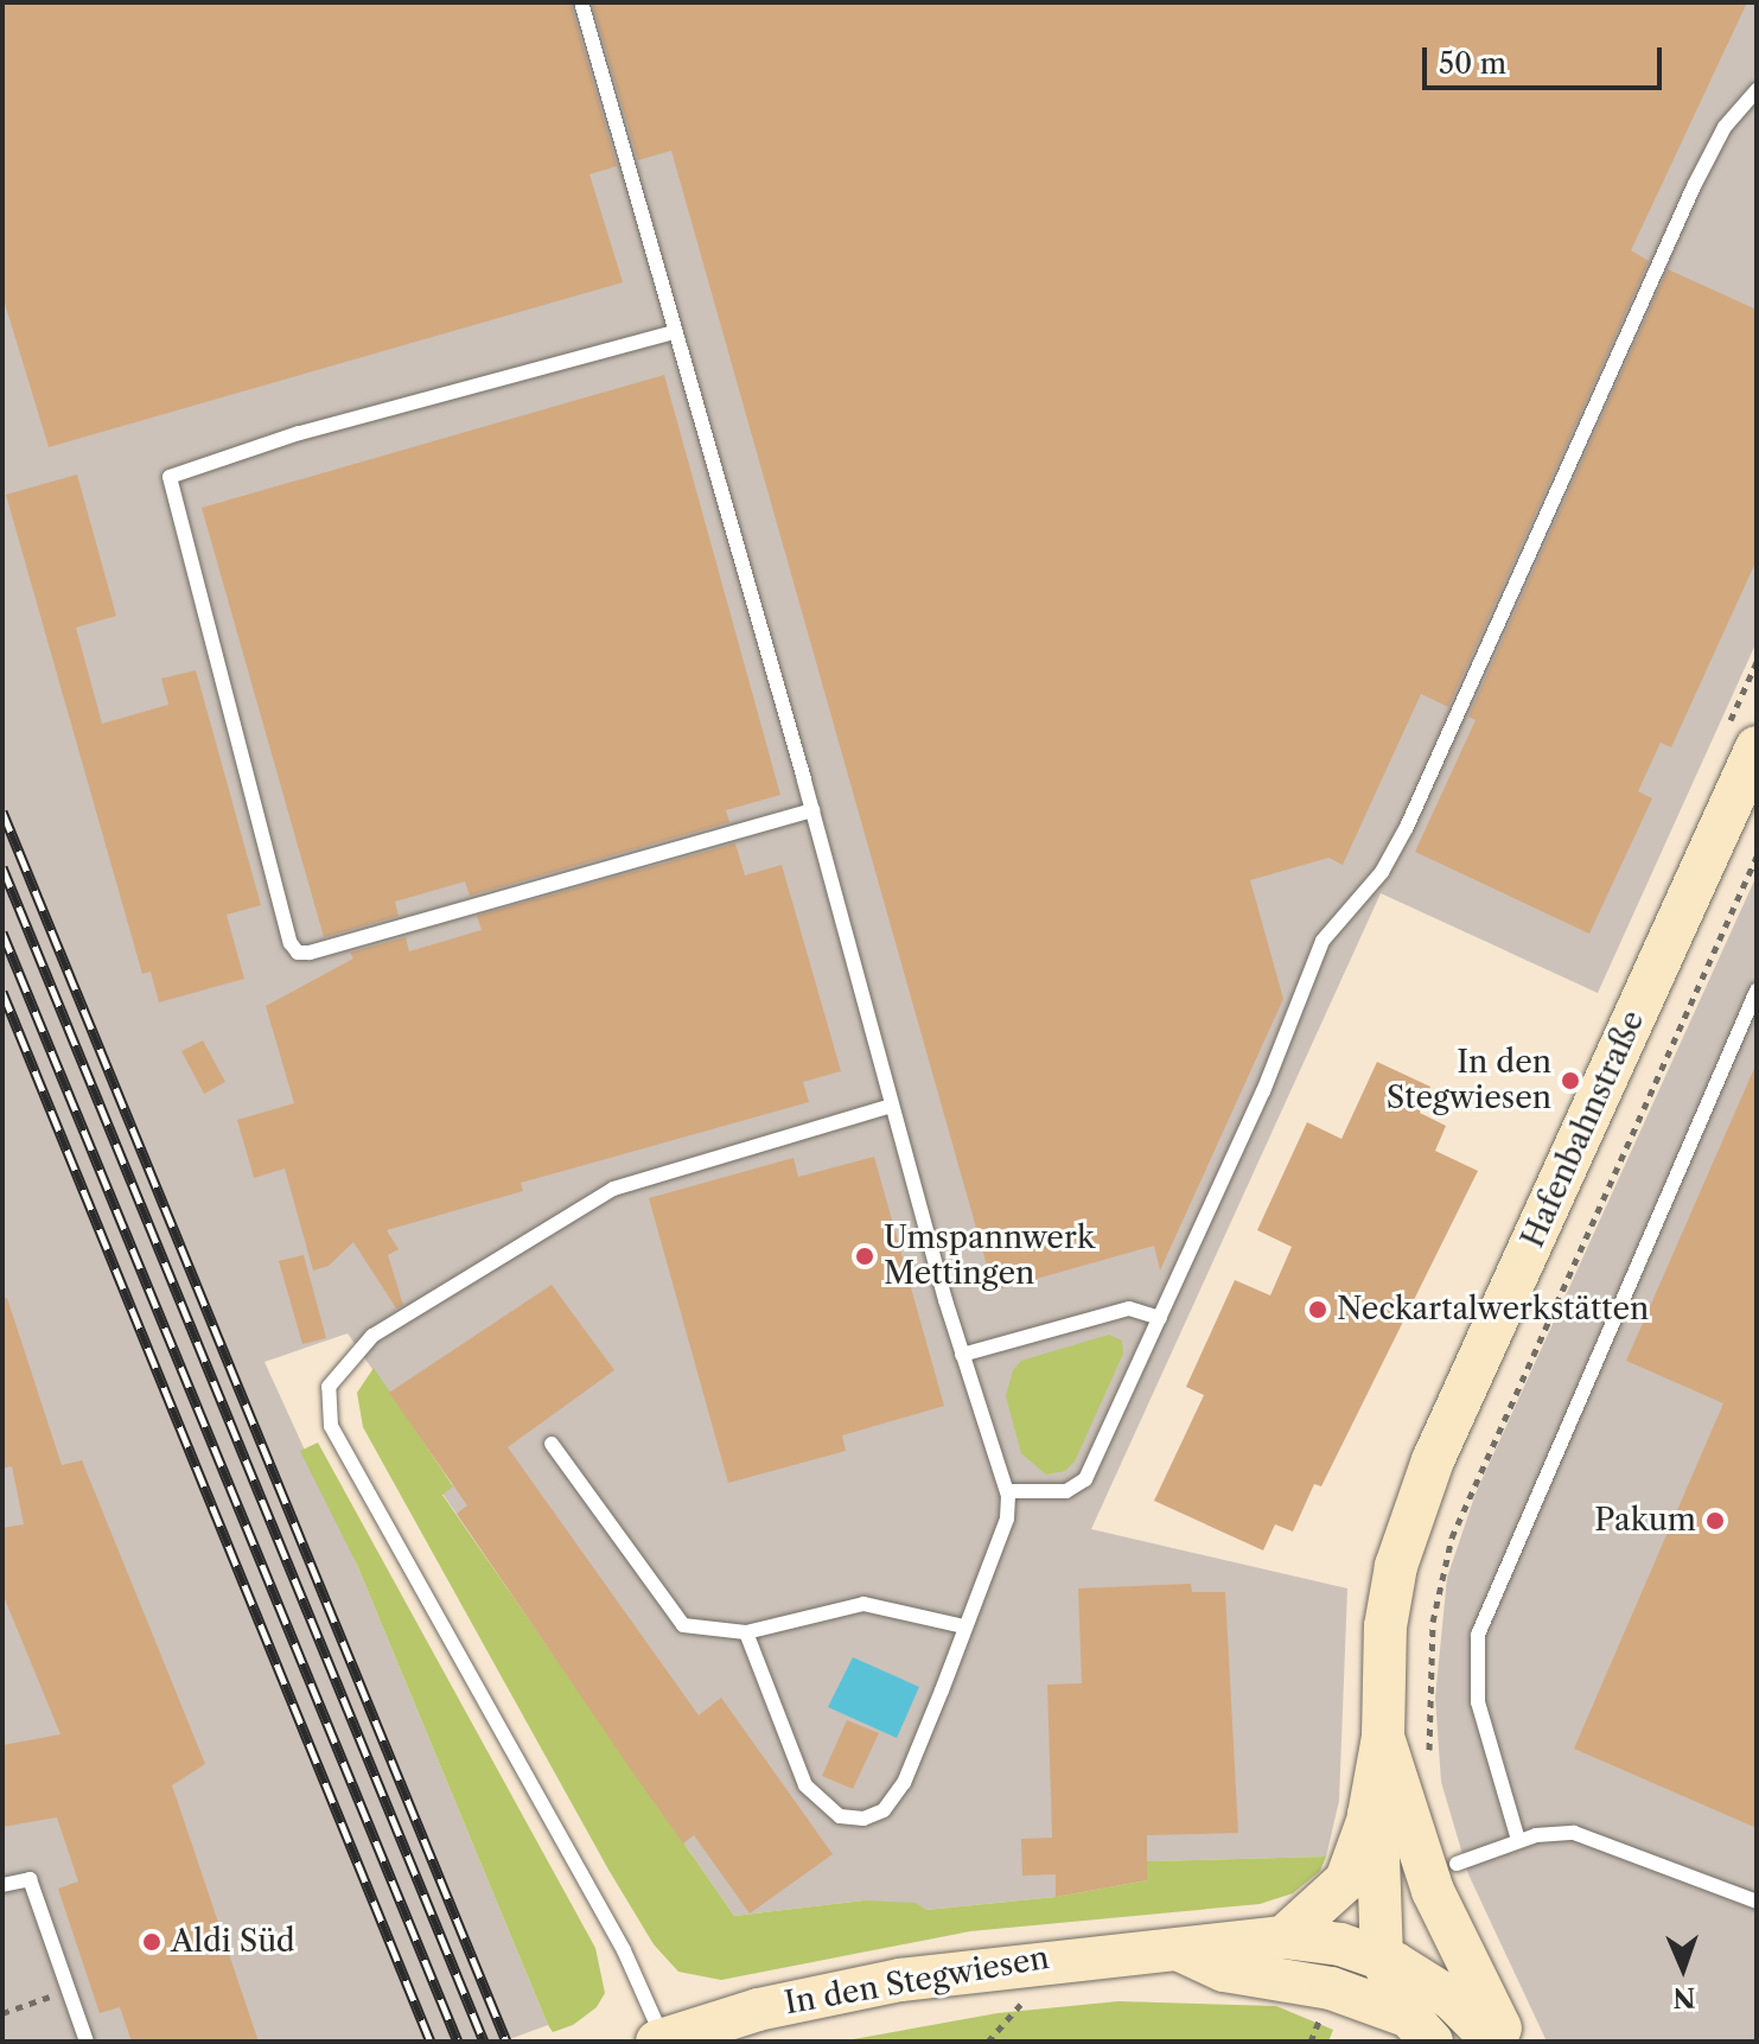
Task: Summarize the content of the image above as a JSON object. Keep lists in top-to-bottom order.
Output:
{
  "streets": {
    "main road": ["Hafenbahnstraße", "In den Stegwiesen"]
  },
  "crossings": [
    ["Hafenbahnstraße", "In den Stegwiesen"]
  ],
  "places": [
    "In den Stegwiesen",
    "Umspannwerk Mettingen",
    "Neckartalwerkstätten",
    "Pakum",
    "Aldi Süd"
  ],
  "scale_bar": "50 m",
  "north": "bottom"
}
